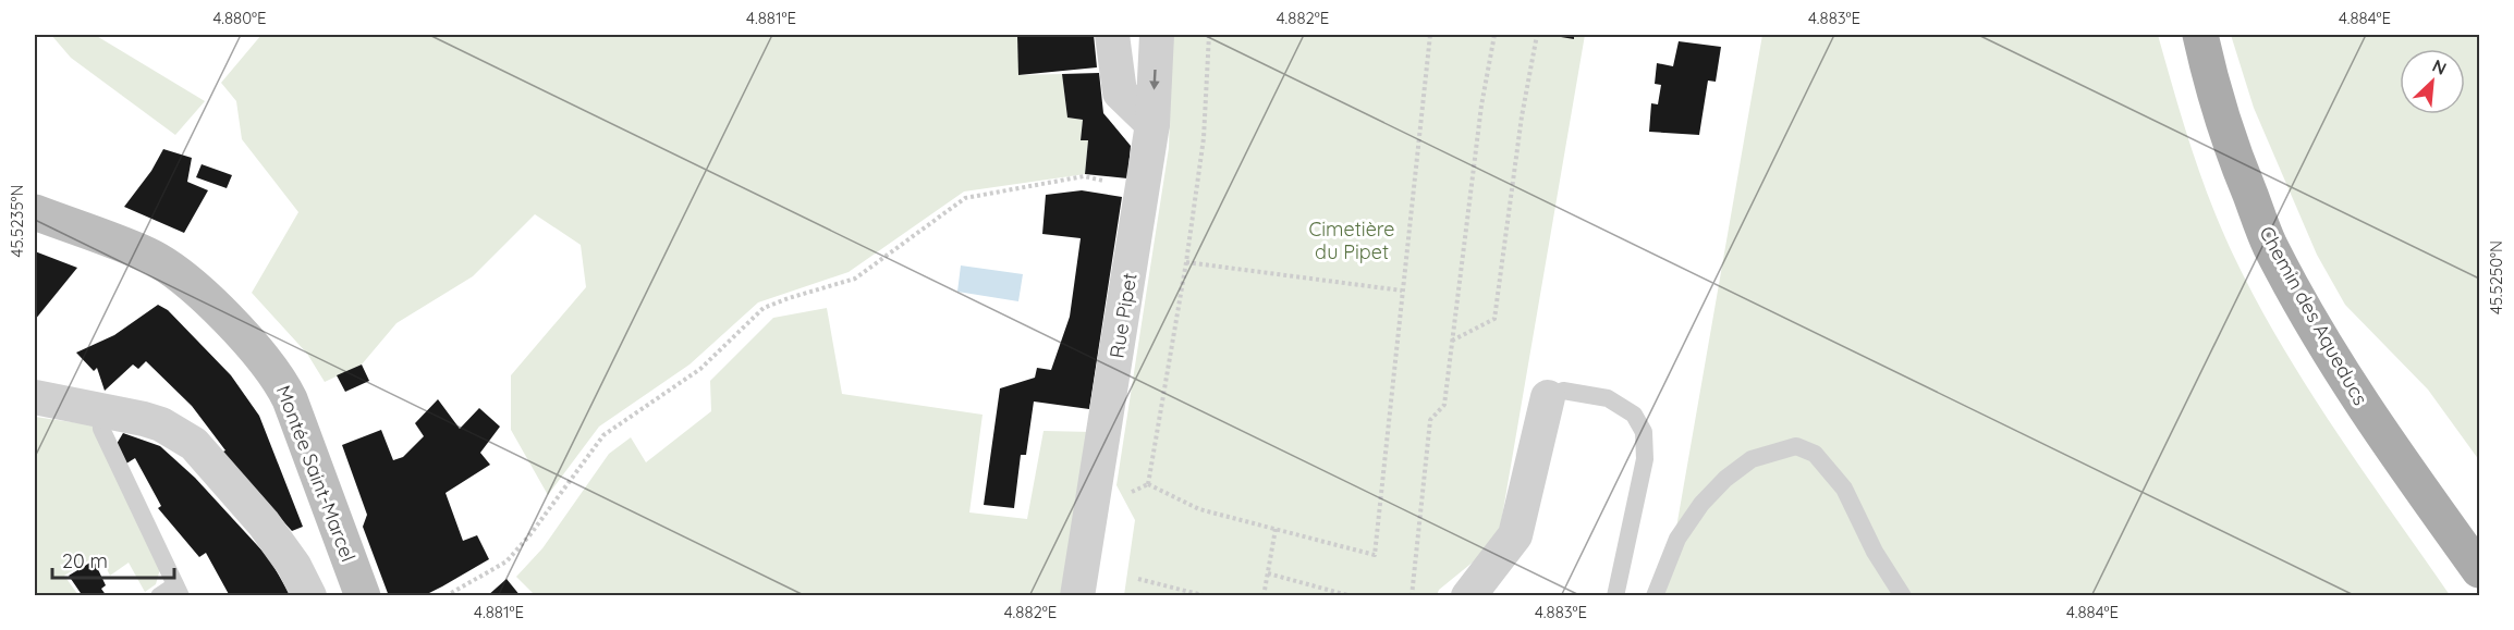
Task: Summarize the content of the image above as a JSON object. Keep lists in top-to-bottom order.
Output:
{
  "streets": {
    "main road": ["Chemin des Aqueducs", "Montée Saint-Marcel"],
    "street": ["Rue Pipet"]
  },
  "parks": ["Cimetière du Pipet"],
  "scale_bar": "20 m",
  "north": "top right",
  "coordinates": [
    "4.880°E",
    "4.881°E",
    "4.882°E",
    "4.883°E",
    "4.884°E",
    "45.5235°N",
    "45.5250°N"
  ]
}
